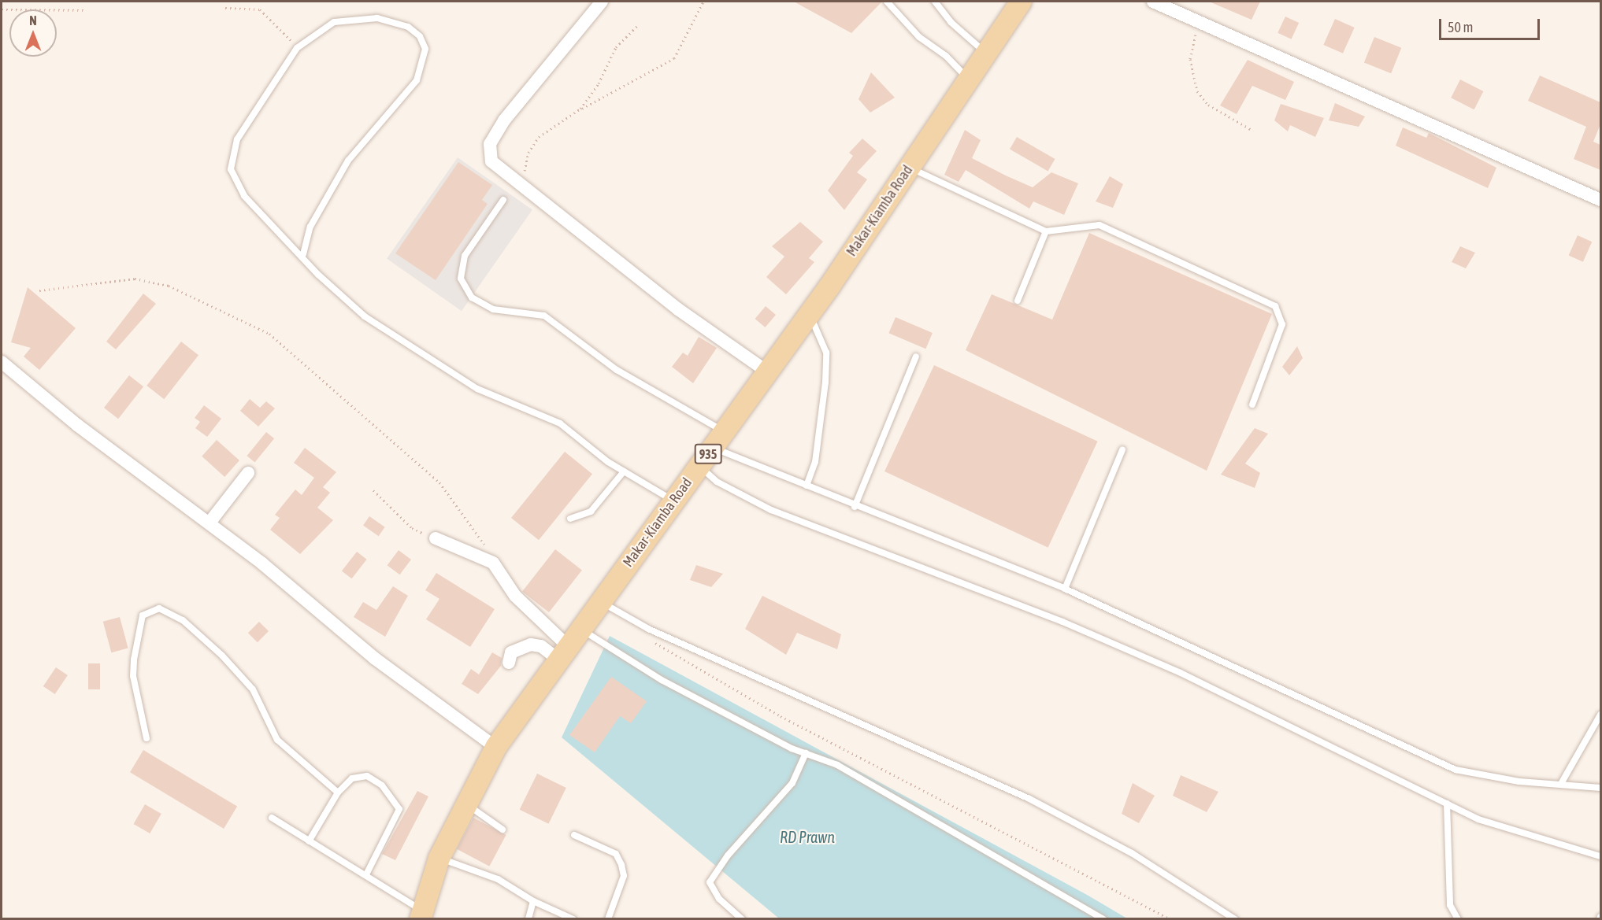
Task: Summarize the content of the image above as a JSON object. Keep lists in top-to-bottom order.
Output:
{
  "streets": {
    "main road": ["Makar-Kiamba Road", "935"]
  },
  "water": ["RD Prawn"],
  "scale_bar": "50 m",
  "north": "top"
}
